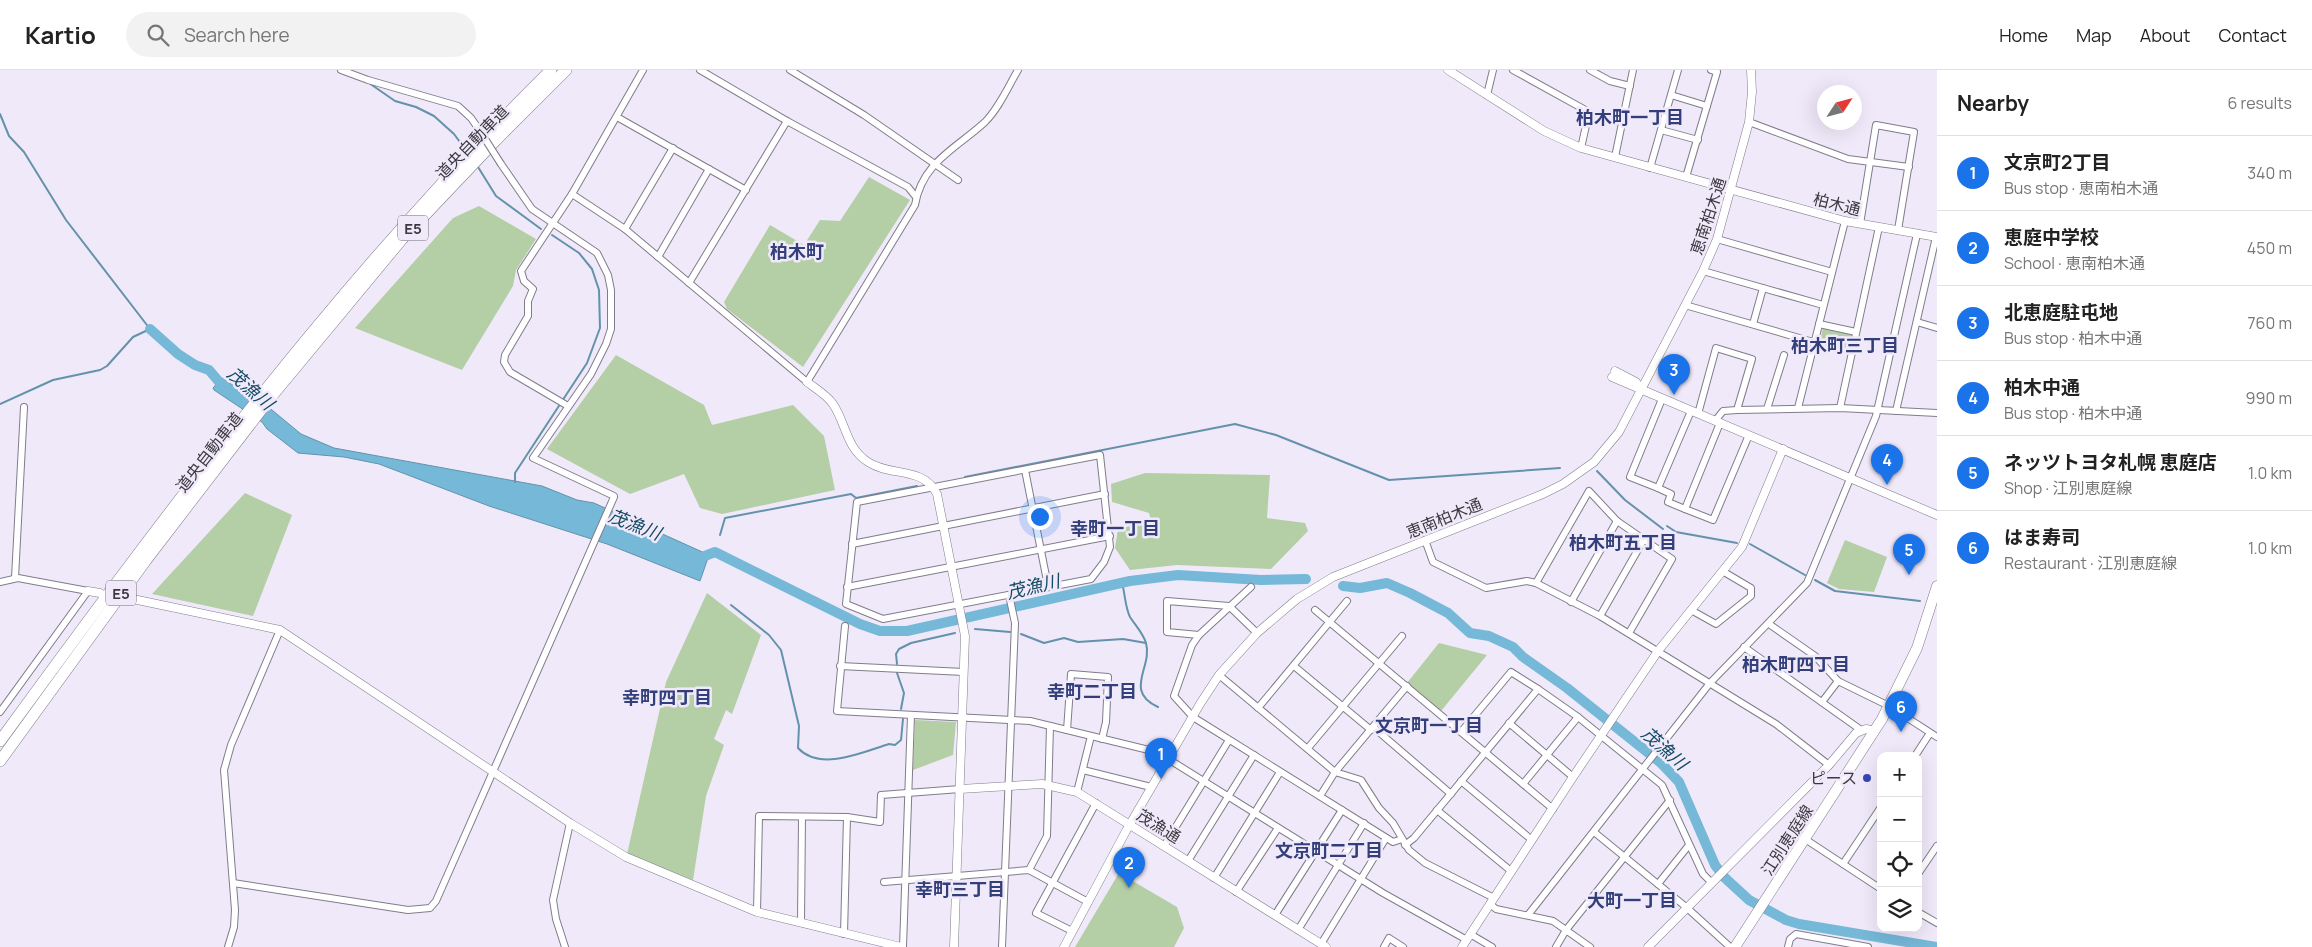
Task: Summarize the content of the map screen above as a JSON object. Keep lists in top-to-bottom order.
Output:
{
  "streets": {
    "highway": ["道央自動車道", "E5"],
    "main road": ["江別恵庭線"],
    "street": ["柏木通", "恵南柏木通", "茂漁通"]
  },
  "crossings": [
    ["柏木通", "恵南柏木通"],
    ["恵南柏木通", "茂漁通"]
  ],
  "districts": [
    "柏木町一丁目",
    "柏木町",
    "柏木町三丁目",
    "幸町一丁目",
    "柏木町五丁目",
    "柏木町四丁目",
    "幸町二丁目",
    "幸町四丁目",
    "文京町一丁目",
    "文京町二丁目",
    "幸町三丁目",
    "大町一丁目"
  ],
  "water": ["茂漁川"],
  "places": ["ピース"],
  "north": "top right",
  "page": {
    "header": "Kartio",
    "search": "Search here",
    "nav": [
      "Home",
      "Map",
      "About",
      "Contact"
    ],
    "heading": ["Nearby", "6 results"],
    "list": [
      {
        "mark": "1",
        "name": "文京町2丁目",
        "note": "Bus stop · 恵南柏木通",
        "value": "340 m"
      },
      {
        "mark": "2",
        "name": "恵庭中学校",
        "note": "School · 恵南柏木通",
        "value": "450 m"
      },
      {
        "mark": "3",
        "name": "北恵庭駐屯地",
        "note": "Bus stop · 柏木中通",
        "value": "760 m"
      },
      {
        "mark": "4",
        "name": "柏木中通",
        "note": "Bus stop · 柏木中通",
        "value": "990 m"
      },
      {
        "mark": "5",
        "name": "ネッツトヨタ札幌 恵庭店",
        "note": "Shop · 江別恵庭線",
        "value": "1.0 km"
      },
      {
        "mark": "6",
        "name": "はま寿司",
        "note": "Restaurant · 江別恵庭線",
        "value": "1.0 km"
      }
    ],
    "pins": [
      "3",
      "4",
      "5",
      "6",
      "1",
      "2"
    ],
    "map_buttons": ["+", "−"]
  }
}
